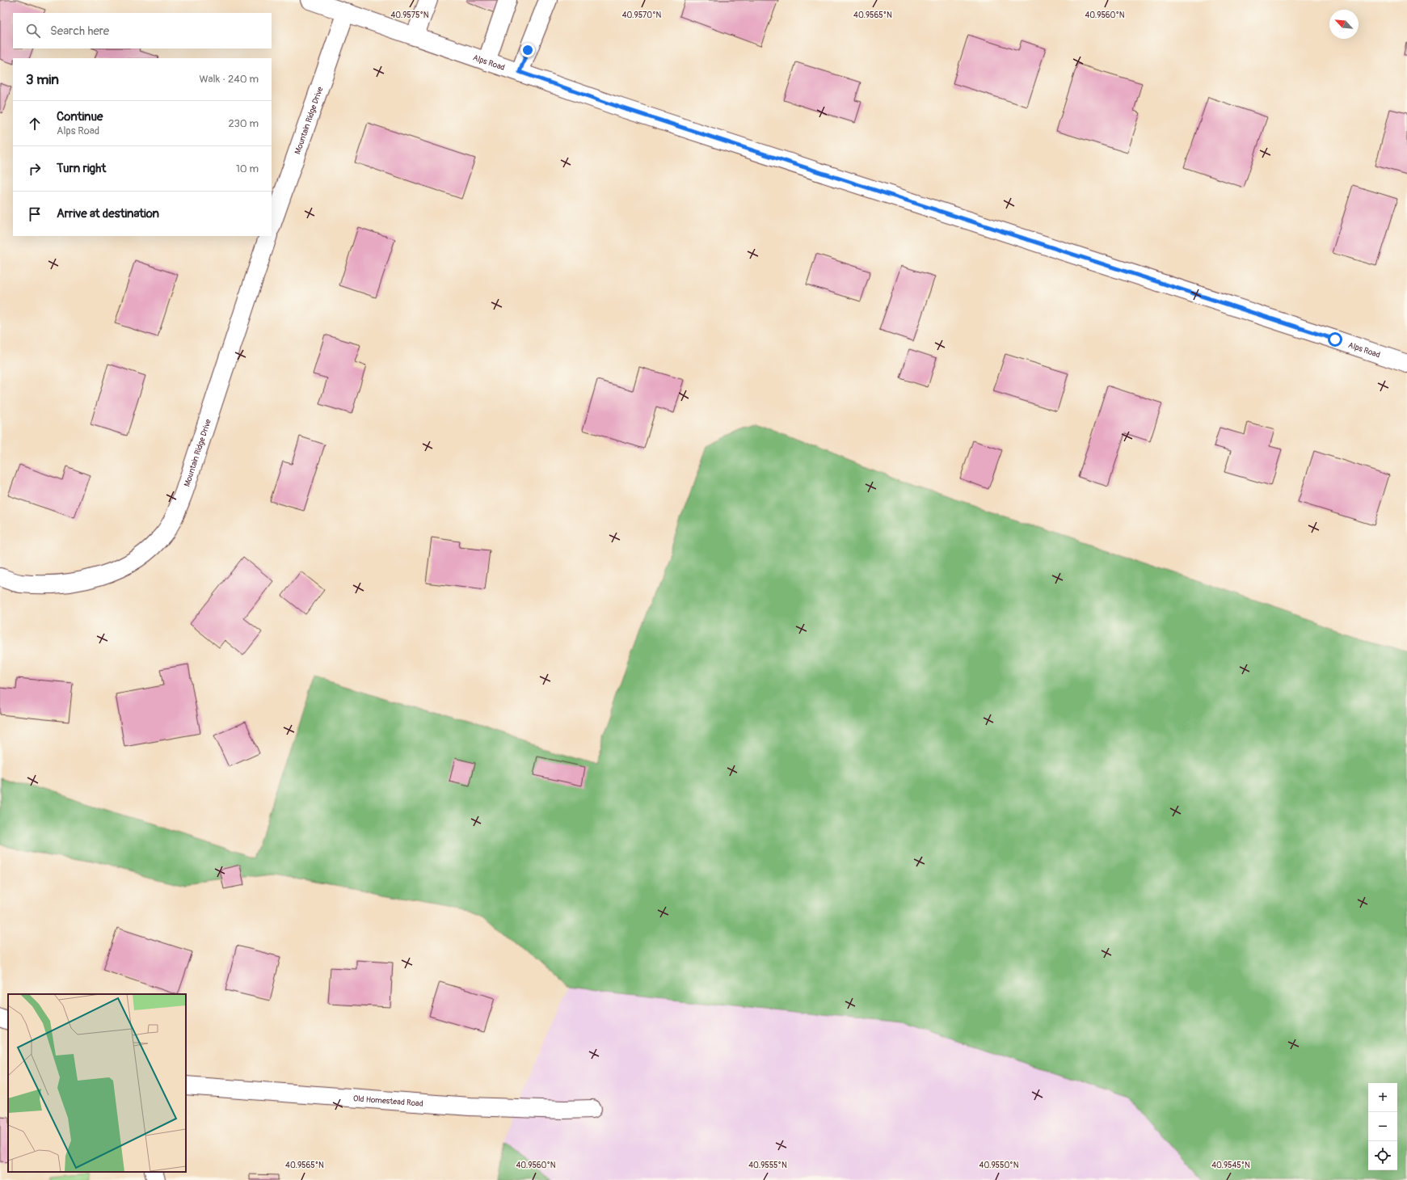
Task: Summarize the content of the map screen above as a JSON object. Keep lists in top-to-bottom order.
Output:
{
  "streets": {
    "street": ["Alps Road", "Mountain Ridge Drive", "Old Homestead Road"]
  },
  "crossings": [
    ["Alps Road", "Mountain Ridge Drive"]
  ],
  "north": "top left",
  "page": {
    "search": "Search here",
    "heading": ["3 min", "Walk · 240 m"],
    "list": [
      ["Continue", "Alps Road", "230 m"],
      ["Turn right", "10 m"],
      "Arrive at destination"
    ],
    "map_buttons": ["+", "−"]
  },
  "coordinates": [
    "40.9575°N",
    "40.9570°N",
    "40.9565°N",
    "40.9560°N",
    "40.9555°N",
    "40.9550°N",
    "40.9545°N"
  ]
}
